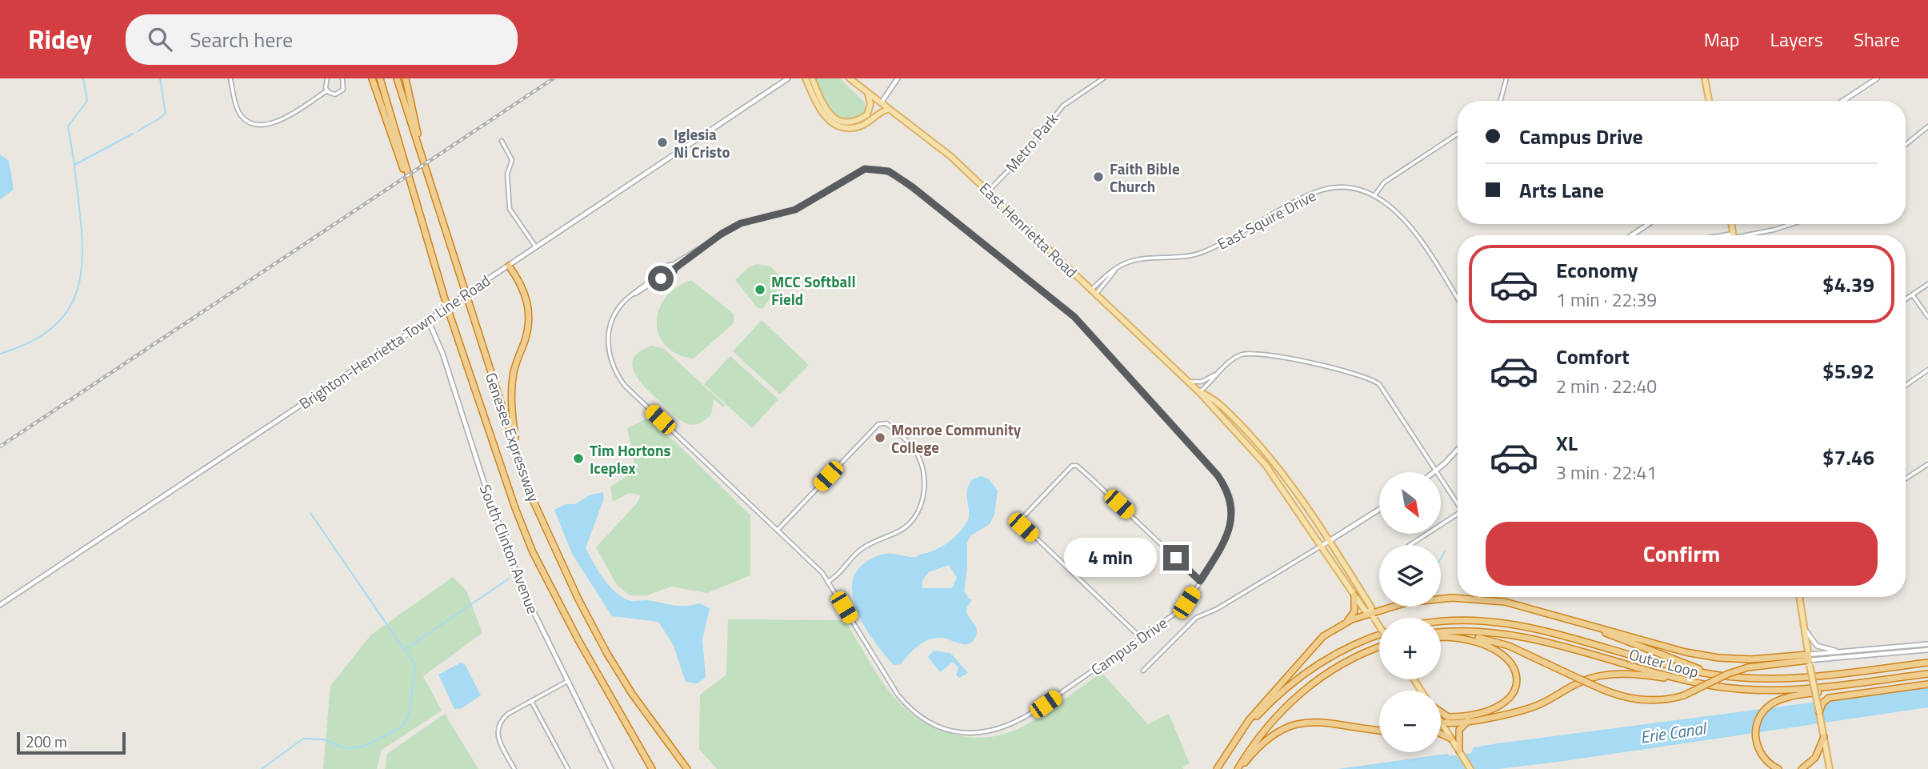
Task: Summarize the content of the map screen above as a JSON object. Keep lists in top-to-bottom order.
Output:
{
  "streets": {
    "highway": ["Genesee Expressway", "Outer Loop"],
    "main road": ["East Henrietta Road"],
    "street": [
      "Metro Park",
      "East Squire Drive",
      "Brighton-Henrietta Town Line Road",
      "South Clinton Avenue",
      "Campus Drive"
    ]
  },
  "crossings": [
    ["Metro Park", "East Henrietta Road"],
    ["East Squire Drive", "East Henrietta Road"],
    ["Brighton-Henrietta Town Line Road", "South Clinton Avenue"]
  ],
  "water": ["Erie Canal"],
  "places": [
    "Iglesia Ni Cristo",
    "Faith Bible Church",
    "MCC Softball Field",
    "Monroe Community College",
    "Tim Hortons Iceplex"
  ],
  "scale_bar": "200 m",
  "north": "bottom right",
  "page": {
    "header": "Ridey",
    "search": "Search here",
    "nav": ["Map", "Layers", "Share"],
    "banner": ["Campus Drive", "Arts Lane"],
    "list": [
      {
        "name": "Economy",
        "note": "1 min · 22:39",
        "value": "$4.39"
      },
      {
        "name": "Comfort",
        "note": "2 min · 22:40",
        "value": "$5.92"
      },
      {
        "name": "XL",
        "note": "3 min · 22:41",
        "value": "$7.46"
      }
    ],
    "map_buttons": ["+", "−"],
    "buttons": "Confirm",
    "bubble": "4 min",
    "scale": "200 m"
  }
}
